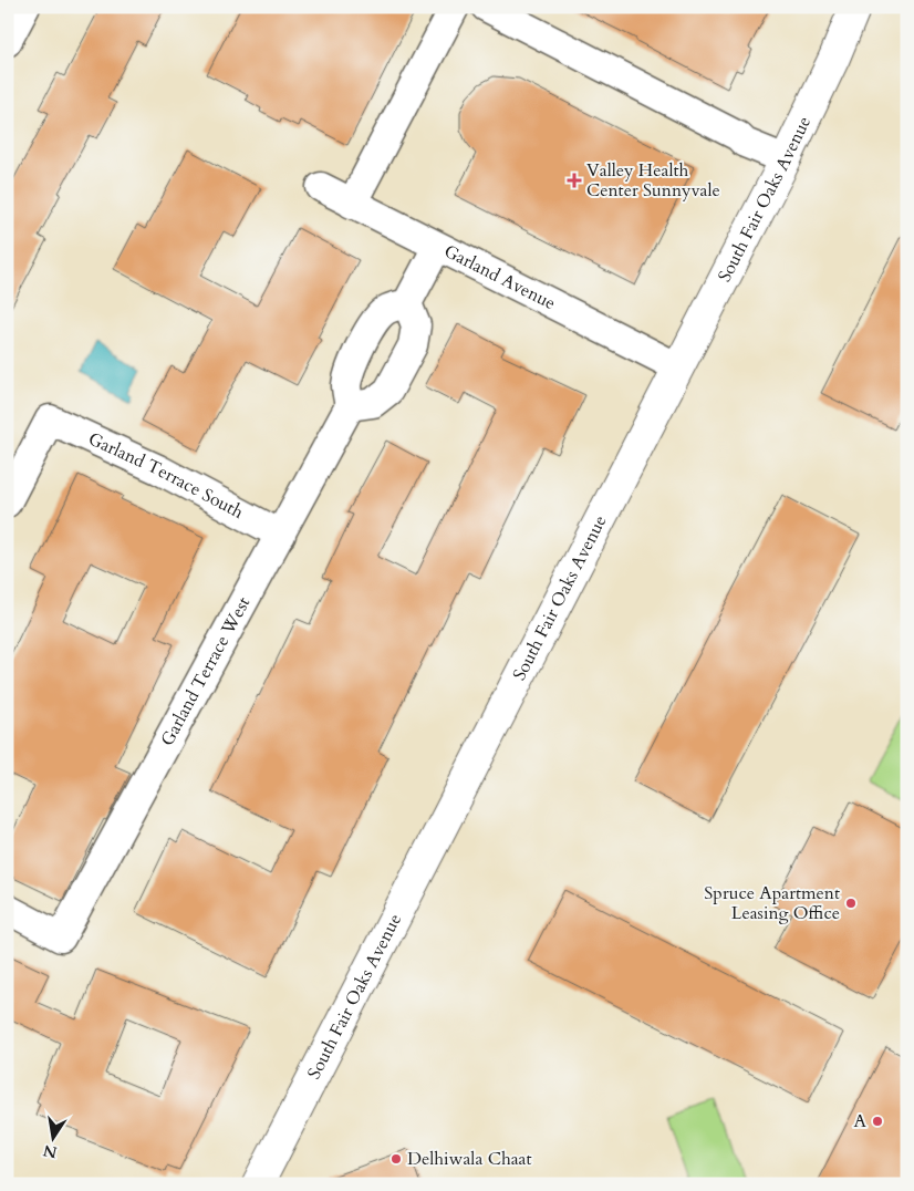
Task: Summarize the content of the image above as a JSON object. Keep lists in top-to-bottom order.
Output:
{
  "streets": {
    "main road": ["South Fair Oaks Avenue"],
    "street": ["Garland Avenue", "Garland Terrace South", "Garland Terrace West"]
  },
  "crossings": [
    ["South Fair Oaks Avenue", "Garland Avenue"],
    ["Garland Terrace South", "Garland Terrace West"]
  ],
  "places": {
    "health": ["Valley Health Center Sunnyvale"],
    "other": ["Spruce Apartment Leasing Office", "A", "Delhiwala Chaat"]
  },
  "north": "bottom"
}
